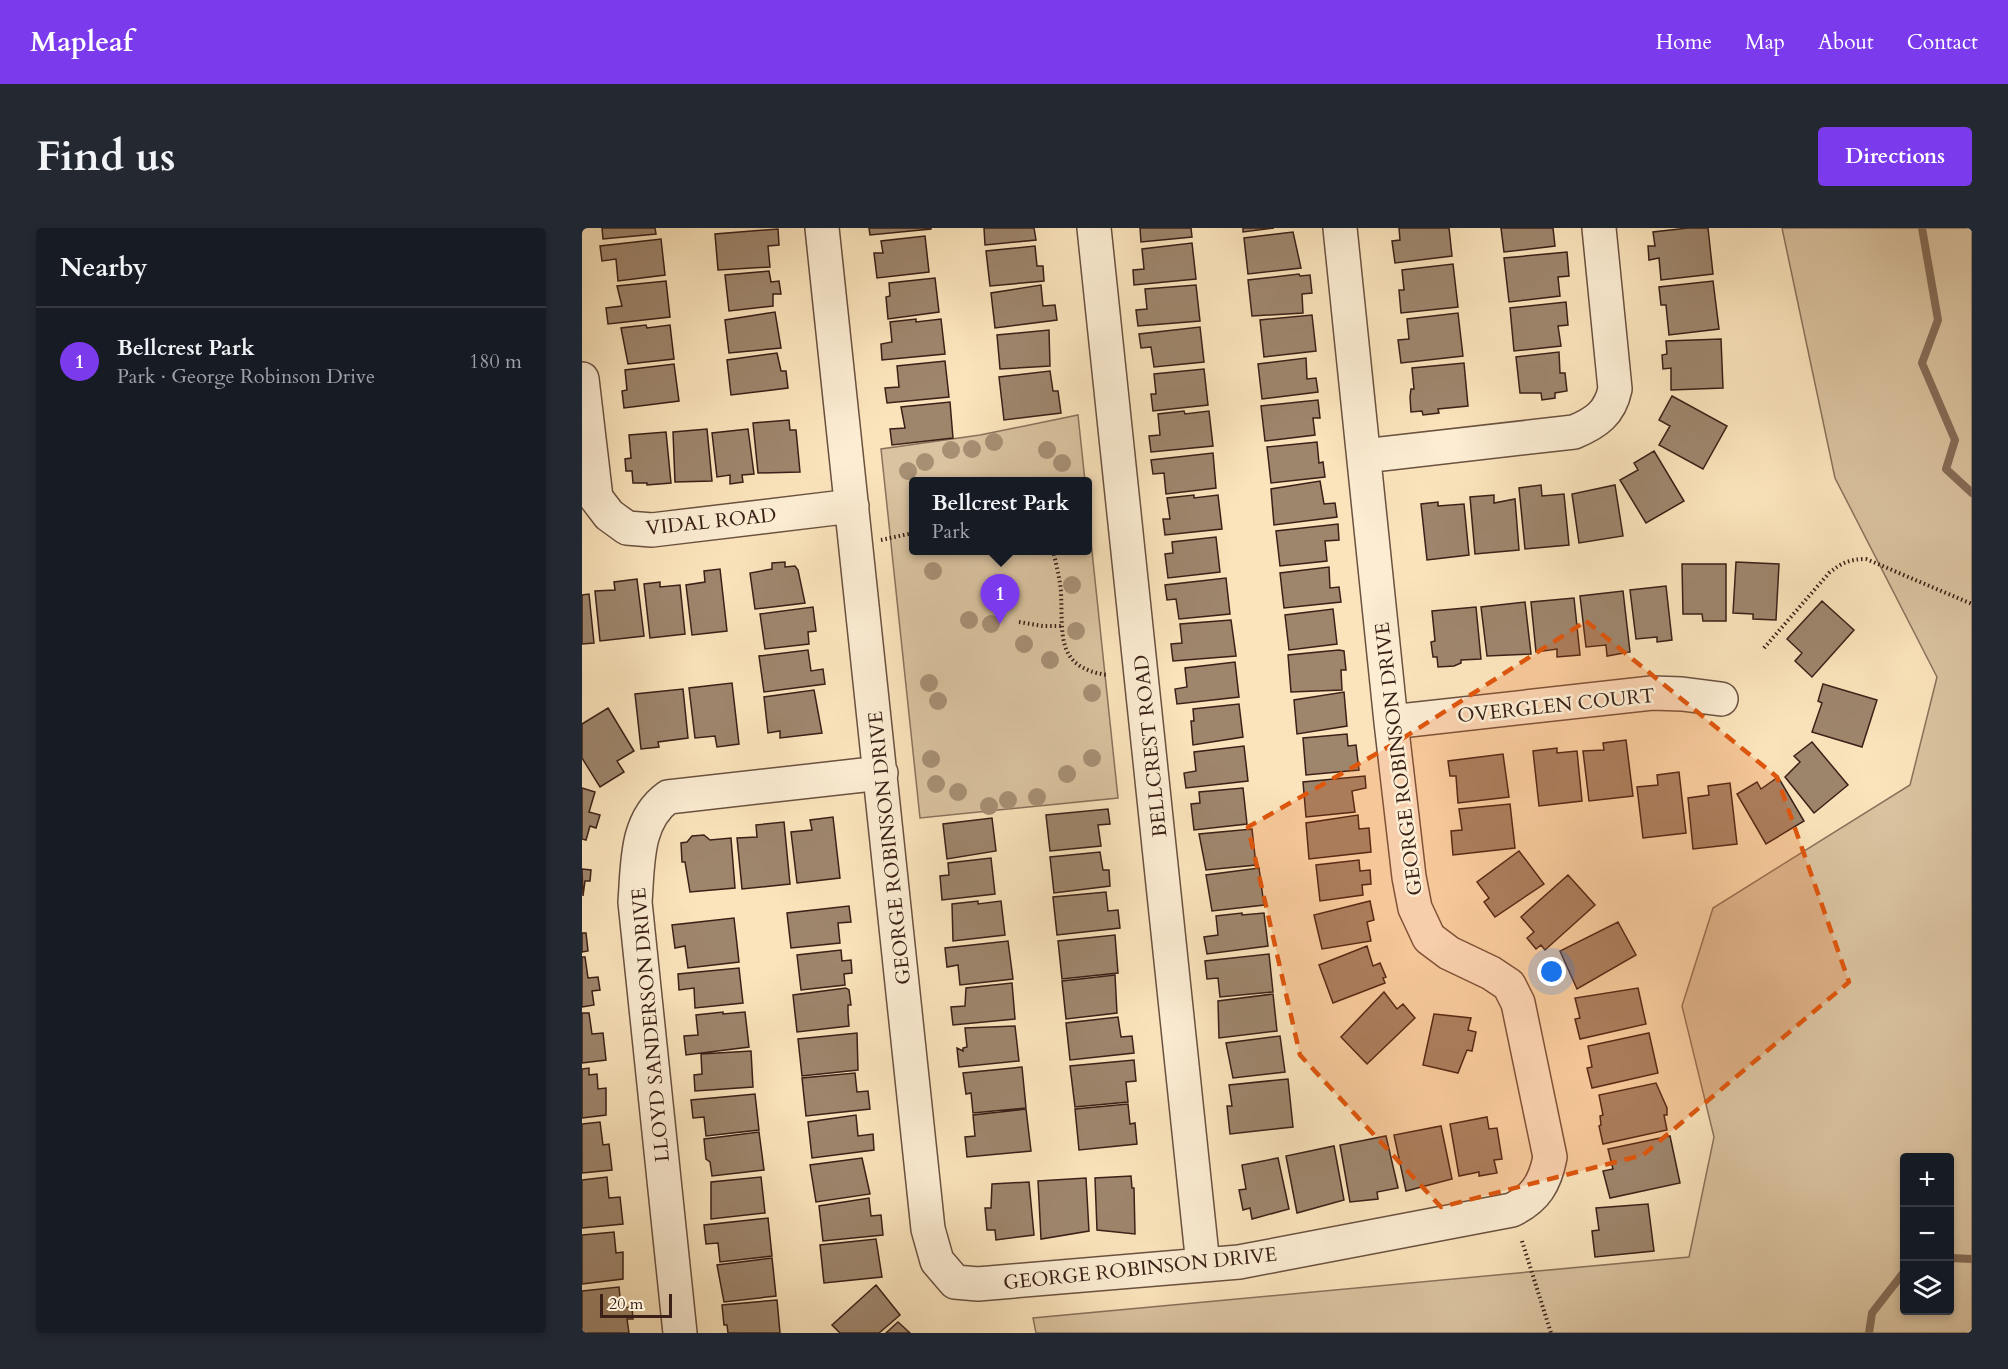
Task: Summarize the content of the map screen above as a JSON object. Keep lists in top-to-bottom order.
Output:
{
  "streets": {
    "street": [
      "VIDAL ROAD",
      "OVERGLEN COURT",
      "BELLCREST ROAD",
      "GEORGE ROBINSON DRIVE",
      "LLOYD SANDERSON DRIVE"
    ]
  },
  "crossings": [
    ["VIDAL ROAD", "GEORGE ROBINSON DRIVE"],
    ["OVERGLEN COURT", "GEORGE ROBINSON DRIVE"],
    ["BELLCREST ROAD", "GEORGE ROBINSON DRIVE"],
    ["GEORGE ROBINSON DRIVE", "LLOYD SANDERSON DRIVE"]
  ],
  "scale_bar": "20 m",
  "page": {
    "header": "Mapleaf",
    "nav": [
      "Home",
      "Map",
      "About",
      "Contact"
    ],
    "buttons": "Directions",
    "title": "Find us",
    "heading": "Nearby",
    "list": [
      {
        "mark": "1",
        "name": "Bellcrest Park",
        "note": "Park · George Robinson Drive",
        "value": "180 m"
      }
    ],
    "popup": ["Bellcrest Park", "Park"],
    "pins": "1",
    "map_buttons": ["+", "−"],
    "scale": "20 m"
  }
}
